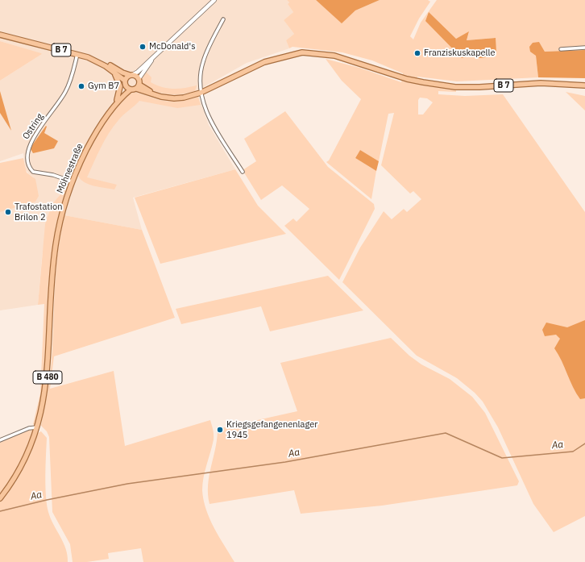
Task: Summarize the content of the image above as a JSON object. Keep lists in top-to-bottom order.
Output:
{
  "streets": {
    "main road": ["B 7", "Möhnestraße", "B 480"],
    "street": ["Ostring"]
  },
  "crossings": [
    ["B 7", "Ostring"],
    ["B 7", "B 480"],
    ["Ostring", "Möhnestraße"],
    ["Möhnestraße", "B 480"]
  ],
  "water": ["Aa"],
  "places": [
    "McDonald's",
    "Franziskuskapelle",
    "Gym B7",
    "Trafostation Brilon 2",
    "Kriegsgefangenenlager 1945"
  ]
}
